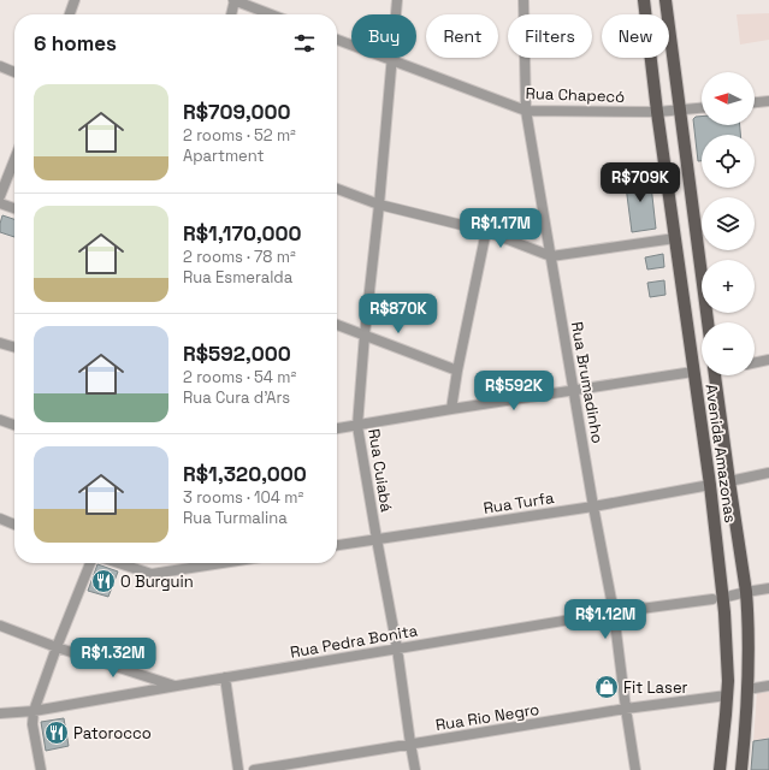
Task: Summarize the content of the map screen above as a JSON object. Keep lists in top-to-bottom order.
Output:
{
  "streets": {
    "main road": ["Avenida Amazonas"],
    "street": [
      "Rua Chapecó",
      "Rua Brumadinho",
      "Rua Cuiabá",
      "Rua Turfa",
      "Rua Pedra Bonita",
      "Rua Rio Negro"
    ]
  },
  "crossings": [
    ["Rua Chapecó", "Rua Brumadinho"],
    ["Rua Chapecó", "Avenida Amazonas"],
    ["Rua Chapecó", "Rua Cuiabá"],
    ["Rua Brumadinho", "Rua Turfa"],
    ["Rua Brumadinho", "Rua Pedra Bonita"],
    ["Rua Brumadinho", "Rua Rio Negro"],
    ["Avenida Amazonas", "Rua Turfa"],
    ["Avenida Amazonas", "Rua Pedra Bonita"],
    ["Avenida Amazonas", "Rua Rio Negro"],
    ["Rua Cuiabá", "Rua Turfa"],
    ["Rua Cuiabá", "Rua Pedra Bonita"],
    ["Rua Cuiabá", "Rua Rio Negro"]
  ],
  "places": {
    "restaurant": ["O Burguin", "Patorocco"],
    "shop": ["Fit Laser"]
  },
  "north": "left",
  "page": {
    "chip": [
      "Buy",
      "Rent",
      "Filters",
      "New"
    ],
    "heading": "6 homes",
    "map_buttons": ["+", "−"],
    "list": [
      {
        "name": "R$709,000",
        "note": "2 rooms · 52 m² · Apartment"
      },
      {
        "name": "R$1,170,000",
        "note": "2 rooms · 78 m² · Rua Esmeralda"
      },
      {
        "name": "R$592,000",
        "note": "2 rooms · 54 m² · Rua Cura d'Ars"
      },
      {
        "name": "R$1,320,000",
        "note": "3 rooms · 104 m² · Rua Turmalina"
      }
    ],
    "price": [
      "R$709K",
      "R$1.17M",
      "R$870K",
      "R$592K",
      "R$1.12M",
      "R$1.32M"
    ]
  }
}
